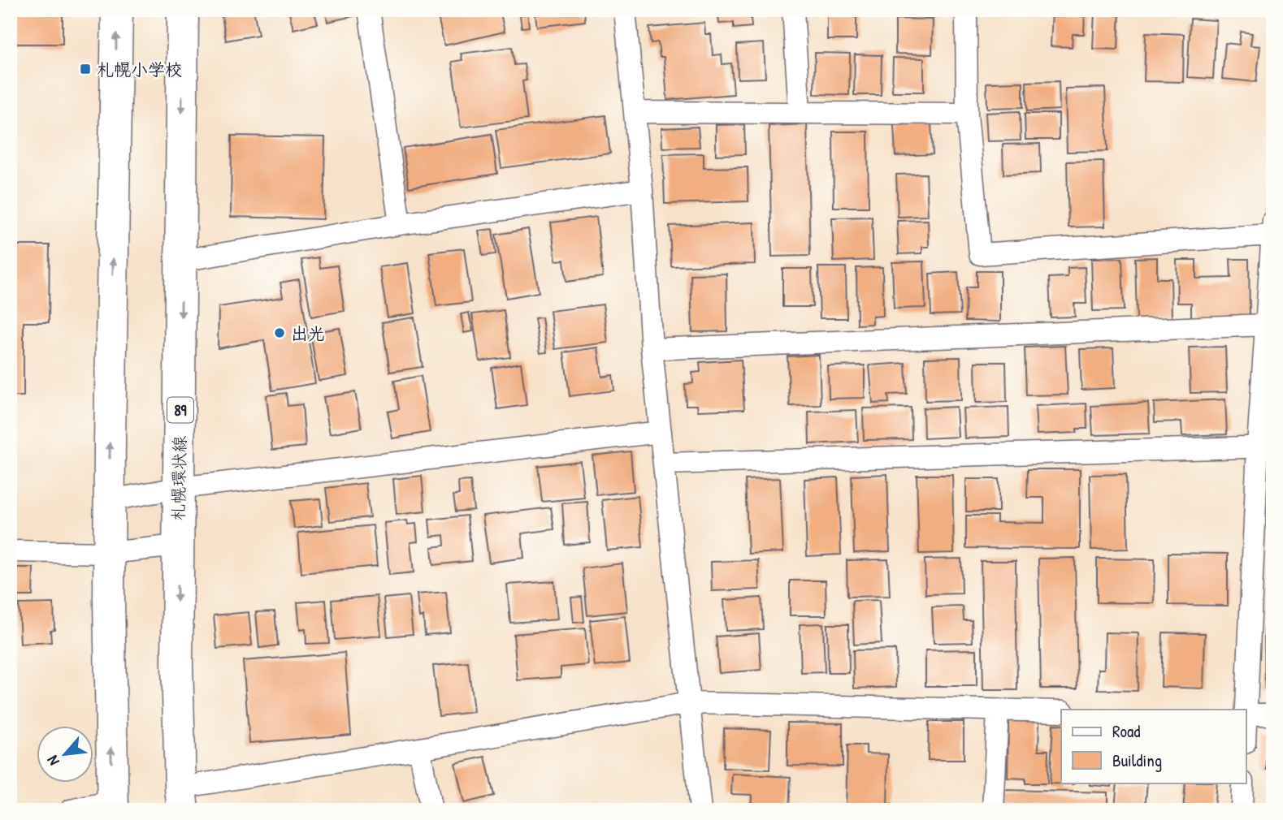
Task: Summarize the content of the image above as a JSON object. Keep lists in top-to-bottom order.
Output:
{
  "streets": {
    "main road": ["89", "札幌環状線"]
  },
  "places": {
    "transit": ["札幌小学校"],
    "other": ["出光"]
  },
  "legend": ["Road", "Building"],
  "north": "bottom left"
}
